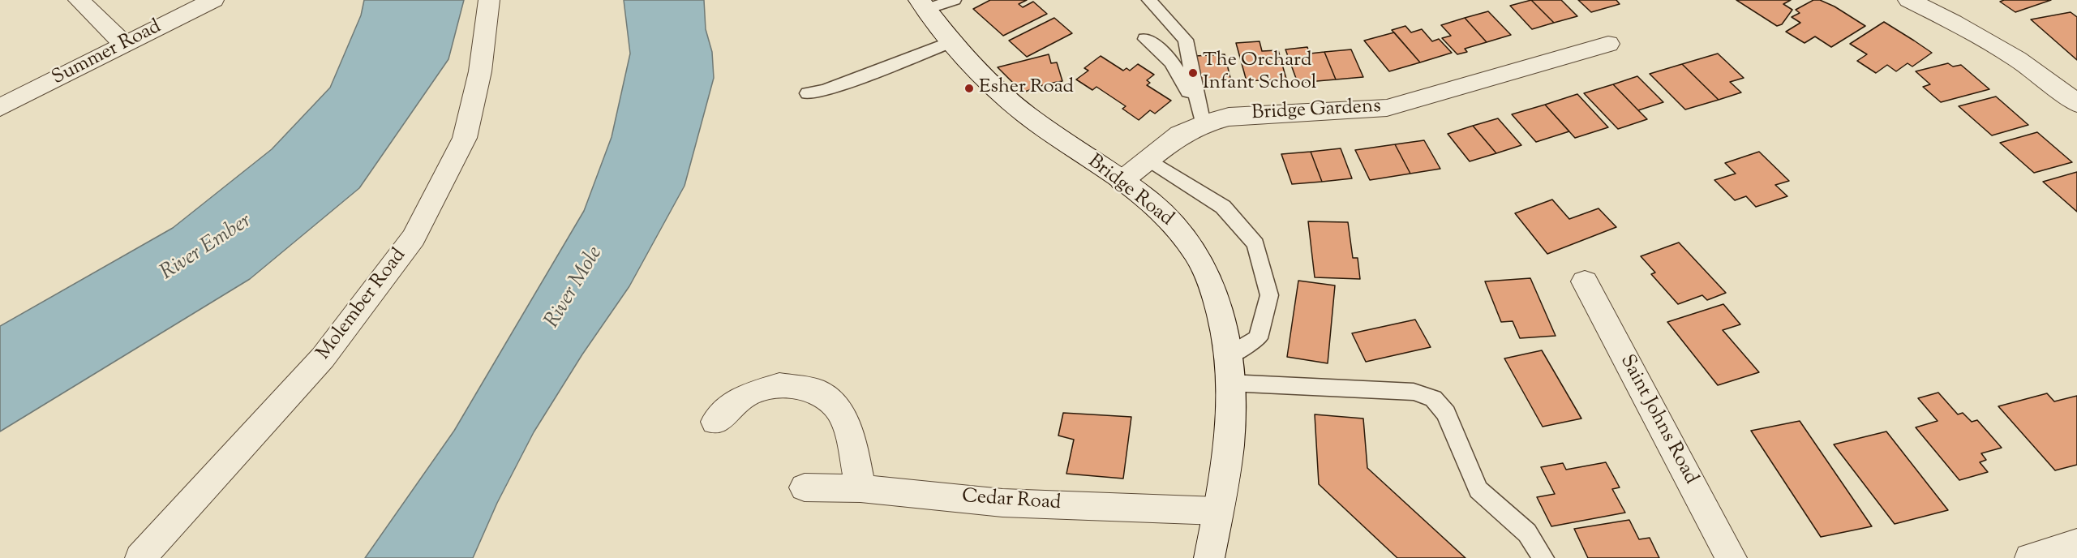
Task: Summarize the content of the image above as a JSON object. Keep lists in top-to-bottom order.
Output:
{
  "streets": {
    "street": [
      "Summer Road",
      "Bridge Gardens",
      "Bridge Road",
      "Molember Road",
      "Saint Johns Road",
      "Cedar Road"
    ]
  },
  "crossings": [
    ["Bridge Gardens", "Bridge Road"],
    ["Bridge Road", "Cedar Road"]
  ],
  "water": ["River Ember", "River Mole"],
  "places": ["The Orchard Infant School", "Esher Road"]
}
